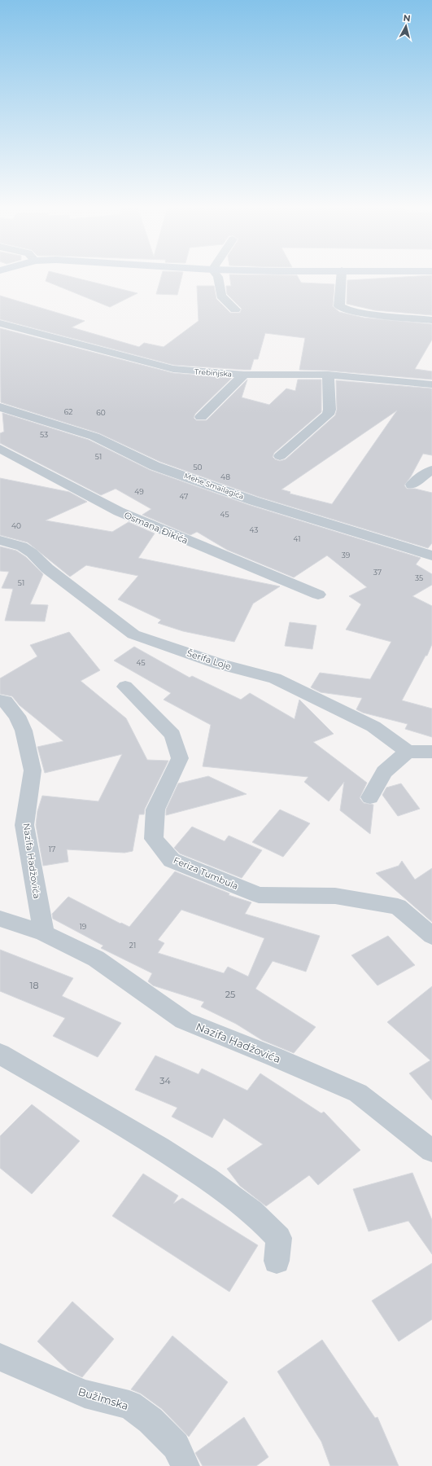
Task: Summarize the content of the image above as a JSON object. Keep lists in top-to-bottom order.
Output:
{
  "streets": {
    "street": [
      "Trebinjska",
      "Mehe Smailagića",
      "Osmana Đikića",
      "Šerifa Loje",
      "Nazifa Hadžovića",
      "Feriza Tumbula",
      "Bužimska"
    ]
  },
  "house_numbers": [
    "62",
    "60",
    "53",
    "51",
    "50",
    "48",
    "49",
    "47",
    "45",
    "40",
    "43",
    "41",
    "39",
    "37",
    "35",
    "51",
    "45",
    "17",
    "19",
    "21",
    "18",
    "25",
    "34"
  ],
  "north": "top"
}
